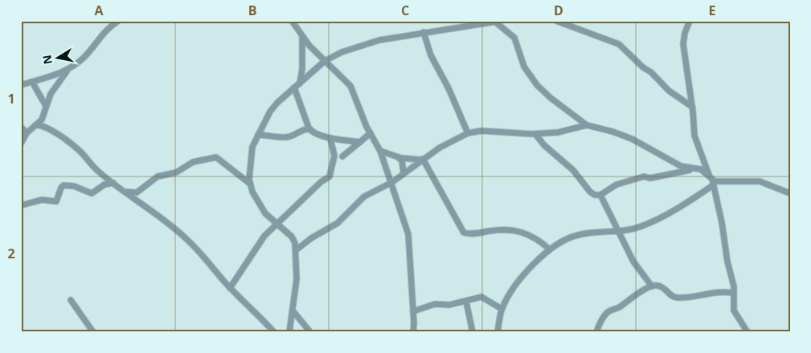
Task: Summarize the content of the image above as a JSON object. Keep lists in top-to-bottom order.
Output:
{
  "north": "left",
  "grid": {
    "columns": [
      "A",
      "B",
      "C",
      "D",
      "E"
    ],
    "rows": ["1", "2"]
  }
}
